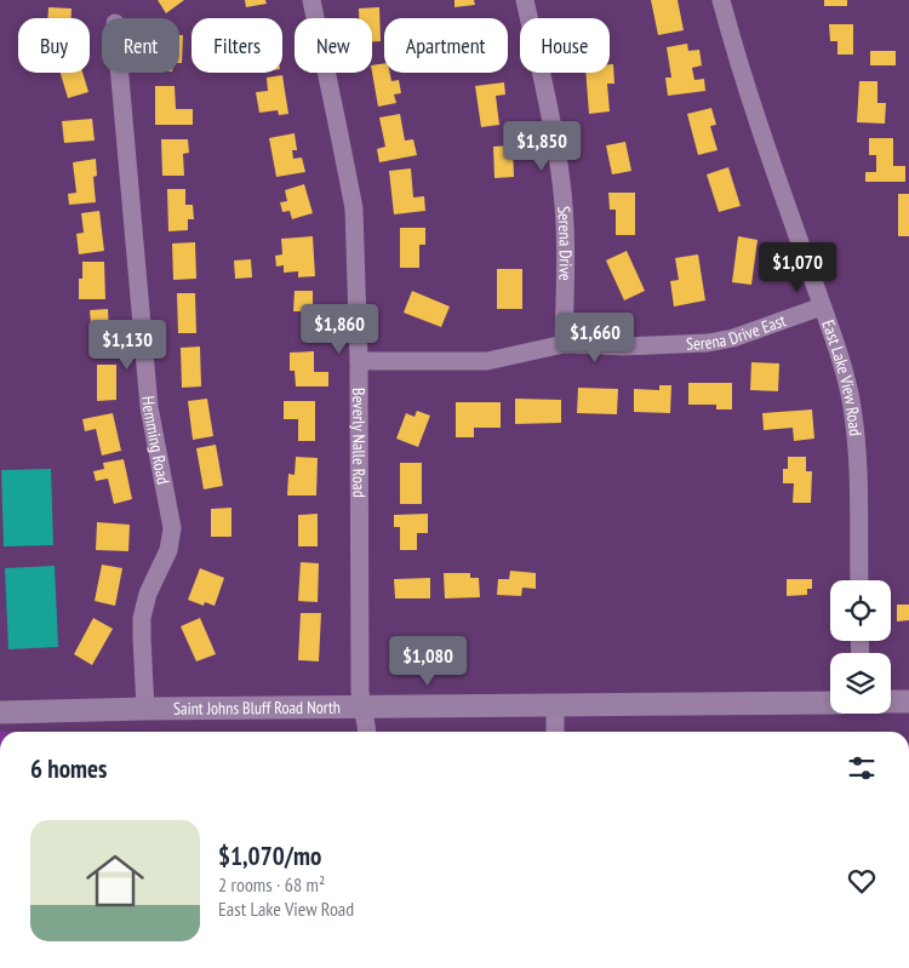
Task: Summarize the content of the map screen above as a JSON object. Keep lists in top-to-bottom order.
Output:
{
  "streets": {
    "main road": ["Saint Johns Bluff Road North"],
    "street": [
      "Serena Drive",
      "Serena Drive East",
      "East Lake View Road",
      "Hemming Road",
      "Beverly Nalle Road"
    ]
  },
  "crossings": [
    ["Serena Drive", "Serena Drive East"],
    ["Serena Drive East", "East Lake View Road"],
    ["Serena Drive East", "Beverly Nalle Road"],
    ["Hemming Road", "Saint Johns Bluff Road North"],
    ["Beverly Nalle Road", "Saint Johns Bluff Road North"]
  ],
  "page": {
    "chip": [
      "Buy",
      "Rent",
      "Filters",
      "New",
      "Apartment",
      "House"
    ],
    "price": [
      "$1,850",
      "$1,070",
      "$1,860",
      "$1,660",
      "$1,130",
      "$1,080"
    ],
    "heading": "6 homes",
    "list": [
      {
        "name": "$1,070/mo",
        "note": "2 rooms · 68 m² · East Lake View Road"
      }
    ]
  }
}
